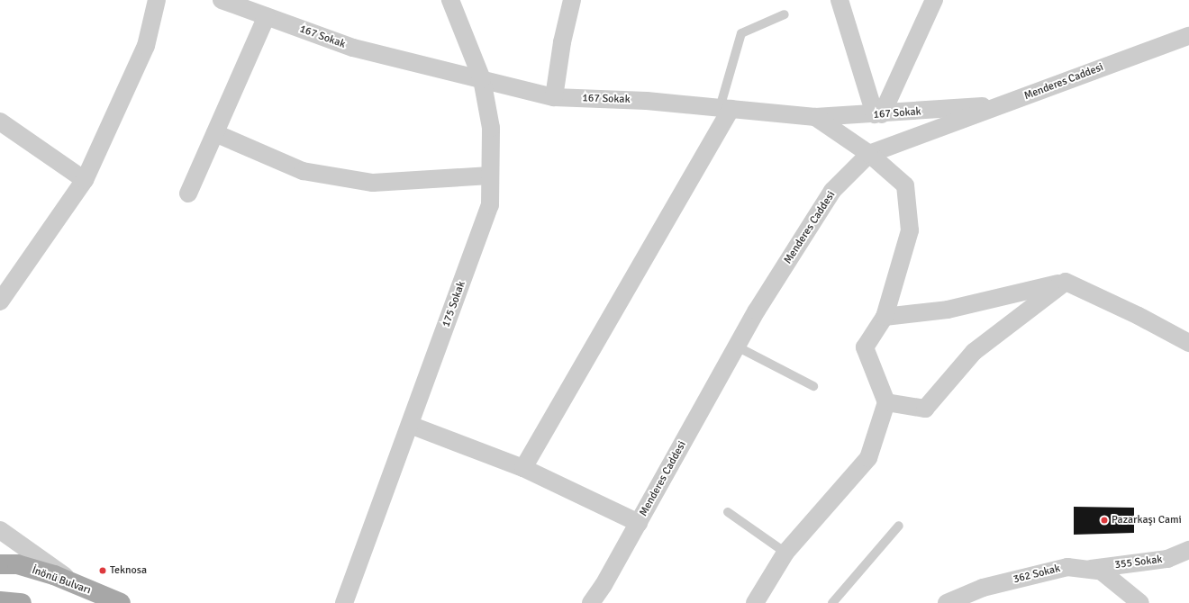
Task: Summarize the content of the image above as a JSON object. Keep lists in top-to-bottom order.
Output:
{
  "streets": {
    "main road": ["İnönü Bulvarı"],
    "street": [
      "167 Sokak",
      "Menderes Caddesi",
      "175 Sokak",
      "355 Sokak",
      "362 Sokak"
    ]
  },
  "crossings": [
    ["167 Sokak", "Menderes Caddesi"],
    ["167 Sokak", "175 Sokak"],
    ["355 Sokak", "362 Sokak"]
  ],
  "places": ["Pazarkaşı Cami", "Teknosa"]
}
